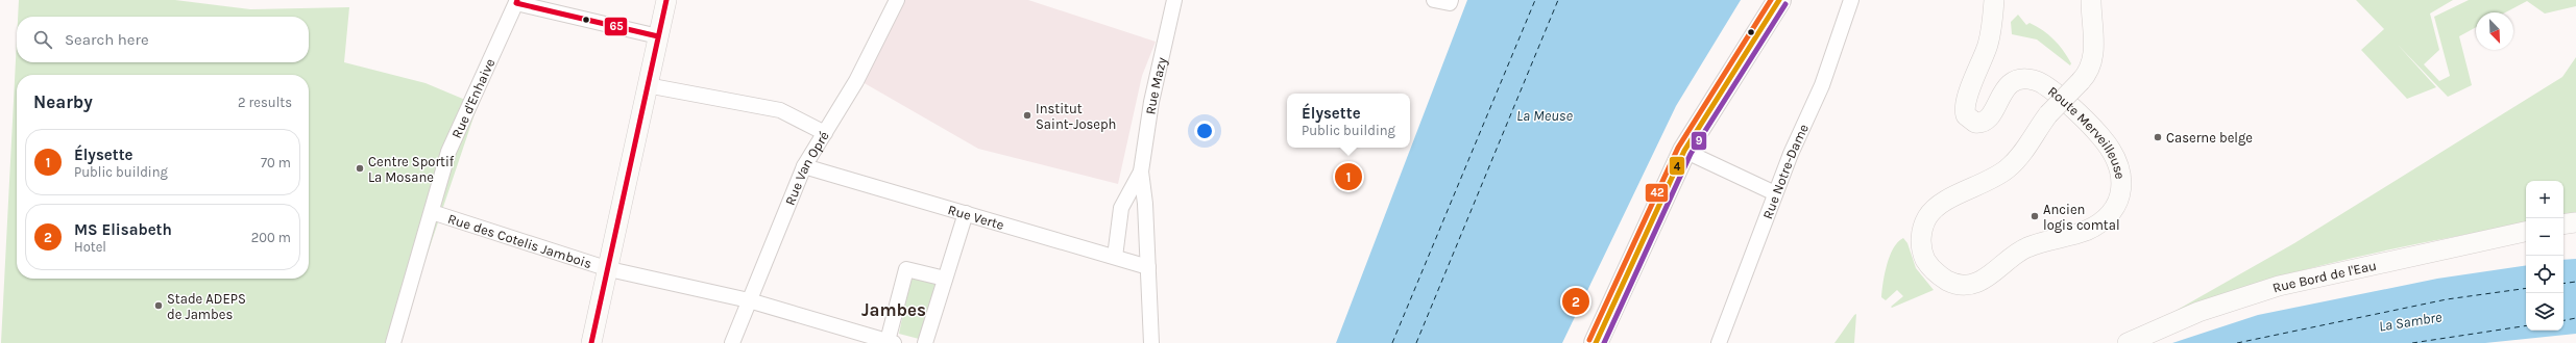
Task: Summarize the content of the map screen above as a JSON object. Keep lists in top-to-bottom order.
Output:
{
  "streets": {
    "main road": ["Route Merveilleuse", "Rue Bord de l'Eau"],
    "street": [
      "Rue Mazy",
      "Rue d'Enhaive",
      "Rue Van Opré",
      "Rue Notre-Dame",
      "Rue Verte",
      "Rue des Cotelis Jambois"
    ]
  },
  "crossings": [
    ["Rue Mazy", "Rue Verte"],
    ["Rue d'Enhaive", "Rue des Cotelis Jambois"],
    ["Rue Van Opré", "Rue Verte"],
    ["Rue Van Opré", "Rue des Cotelis Jambois"]
  ],
  "districts": ["Jambes"],
  "water": ["La Meuse", "La Sambre"],
  "places": [
    "Institut Saint-Joseph",
    "Caserne belge",
    "Centre Sportif La Mosane",
    "Ancien logis comtal",
    "Stade ADEPS de Jambes"
  ],
  "lines": [
    "transit line 4",
    "transit line 42",
    "transit line 65",
    "transit line 9"
  ],
  "north": "bottom right",
  "page": {
    "search": "Search here",
    "heading": ["Nearby", "2 results"],
    "popup": ["Élysette", "Public building"],
    "list": [
      {
        "mark": "1",
        "name": "Élysette",
        "note": "Public building",
        "value": "70 m"
      },
      {
        "mark": "2",
        "name": "MS Elisabeth",
        "note": "Hotel",
        "value": "200 m"
      }
    ],
    "pins": ["1", "2"],
    "map_buttons": ["+", "−"]
  }
}
